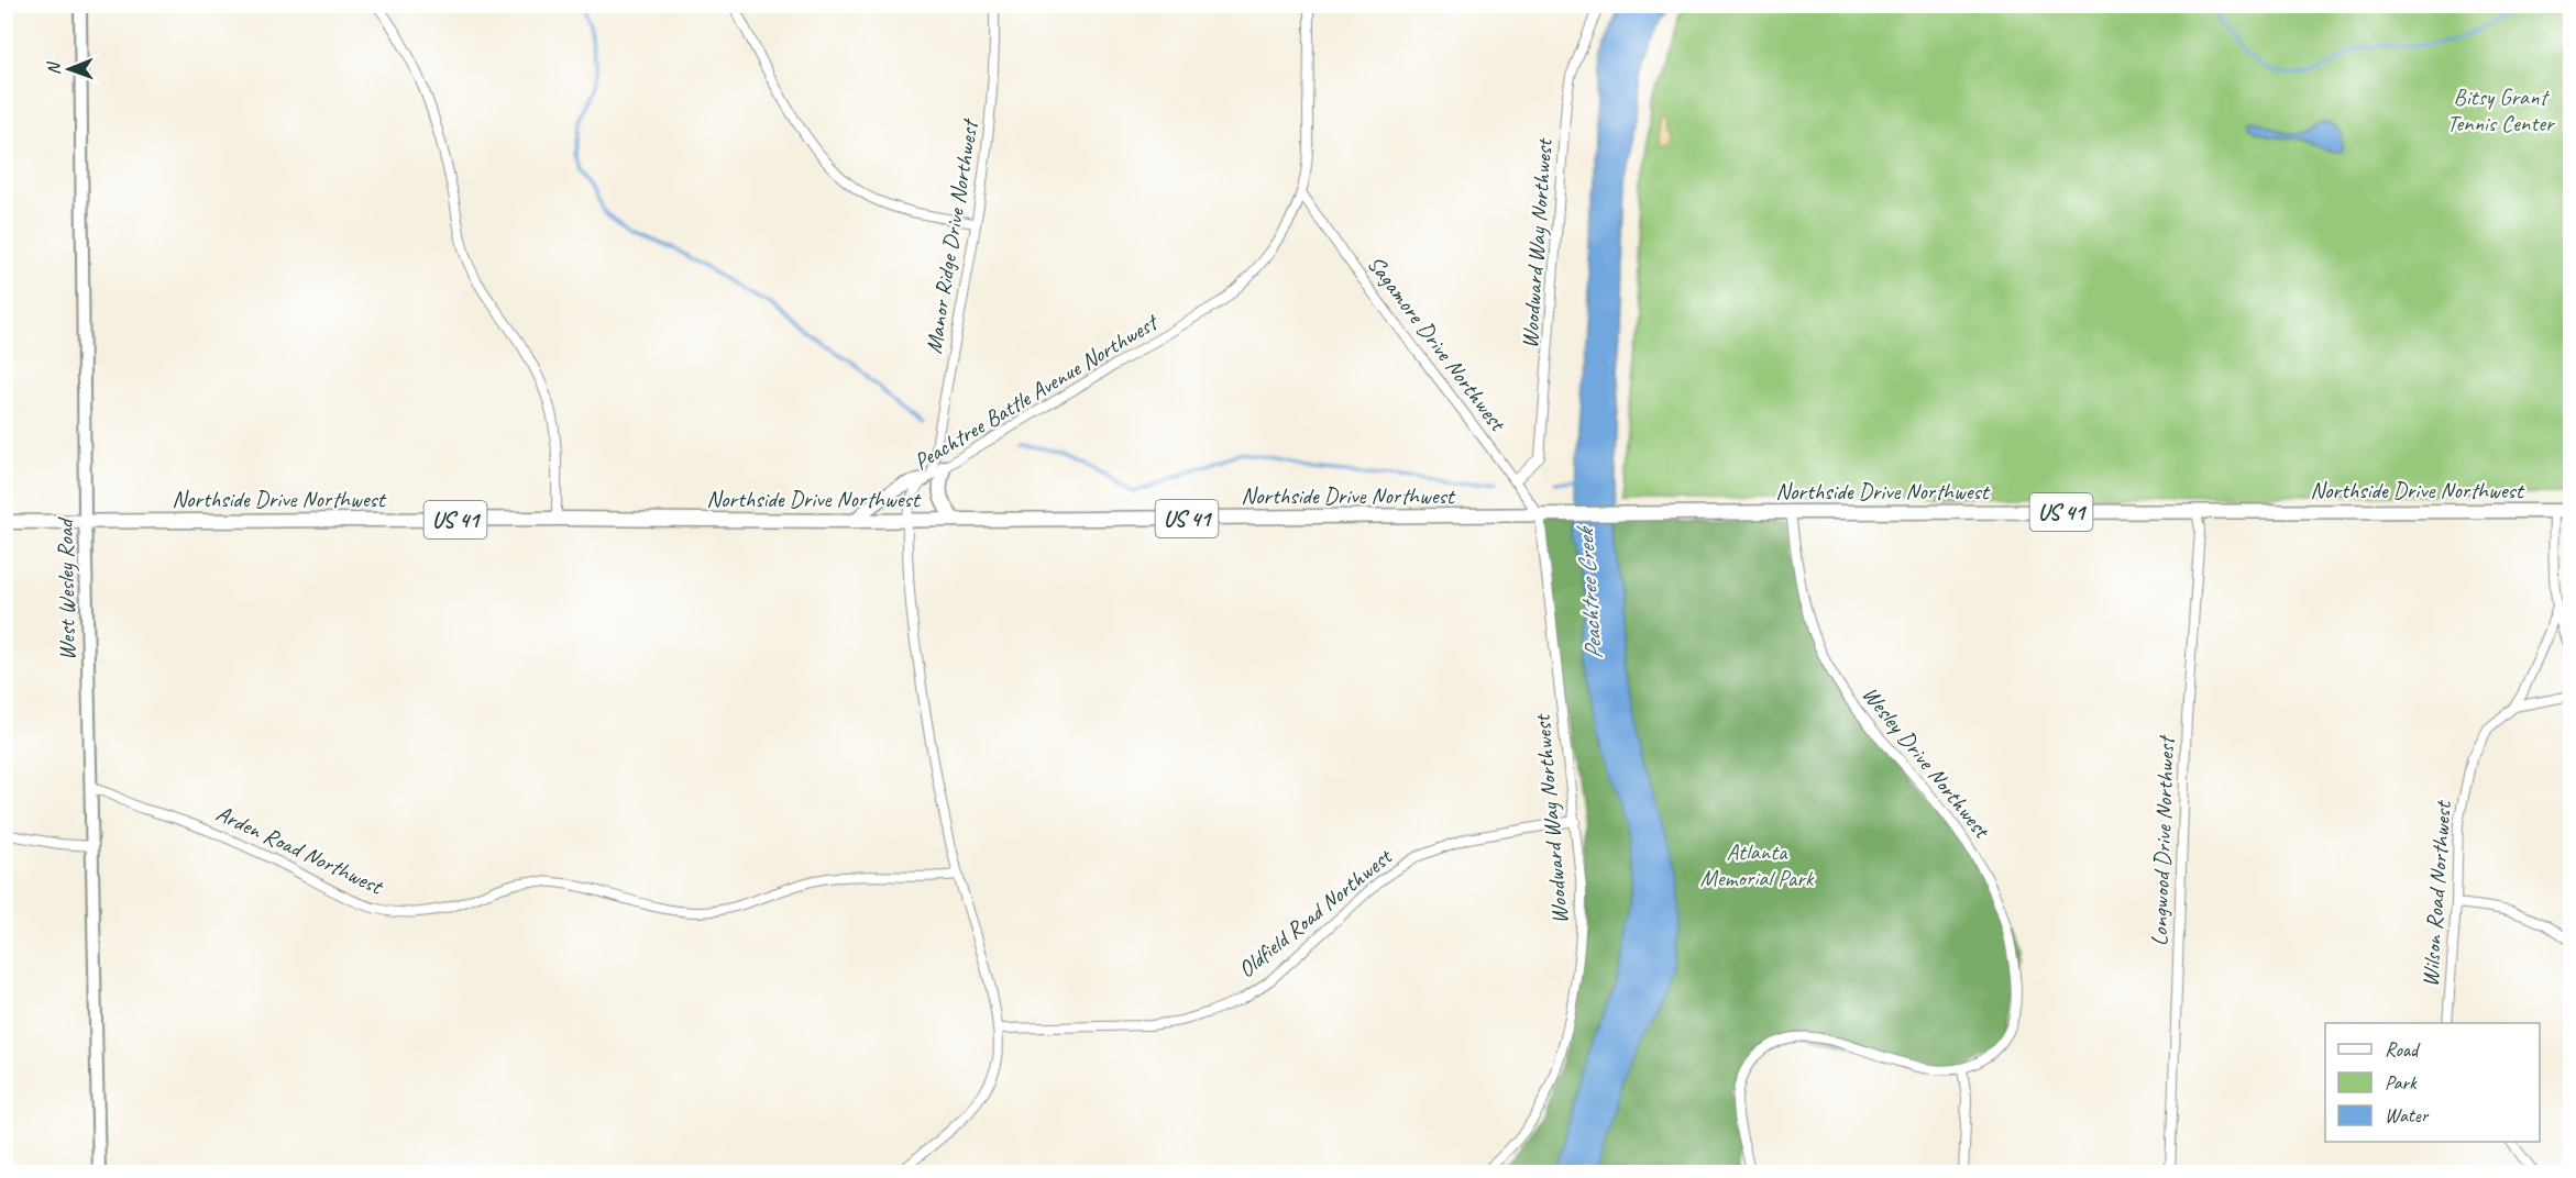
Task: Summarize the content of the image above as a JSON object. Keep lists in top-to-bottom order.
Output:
{
  "streets": {
    "main road": ["Northside Drive Northwest", "US 41"],
    "street": [
      "Manor Ridge Drive Northwest",
      "Woodward Way Northwest",
      "Sagamore Drive Northwest",
      "Peachtree Battle Avenue Northwest",
      "West Wesley Road",
      "Wesley Drive Northwest",
      "Longwood Drive Northwest",
      "Arden Road Northwest",
      "Wilson Road Northwest",
      "Oldfield Road Northwest"
    ]
  },
  "crossings": [
    ["Manor Ridge Drive Northwest", "Peachtree Battle Avenue Northwest"],
    ["Woodward Way Northwest", "Sagamore Drive Northwest"],
    ["Woodward Way Northwest", "Northside Drive Northwest"],
    ["Woodward Way Northwest", "Oldfield Road Northwest"],
    ["Sagamore Drive Northwest", "Peachtree Battle Avenue Northwest"],
    ["Sagamore Drive Northwest", "Northside Drive Northwest"],
    ["Peachtree Battle Avenue Northwest", "Northside Drive Northwest"],
    ["Peachtree Battle Avenue Northwest", "Arden Road Northwest"],
    ["Peachtree Battle Avenue Northwest", "Oldfield Road Northwest"],
    ["Northside Drive Northwest", "West Wesley Road"],
    ["Northside Drive Northwest", "Wesley Drive Northwest"],
    ["Northside Drive Northwest", "Longwood Drive Northwest"],
    ["West Wesley Road", "Arden Road Northwest"]
  ],
  "water": ["Peachtree Creek"],
  "parks": ["Bitsy Grant Tennis Center", "Atlanta Memorial Park"],
  "legend": ["Road", "Park", "Water"],
  "north": "left"
}
